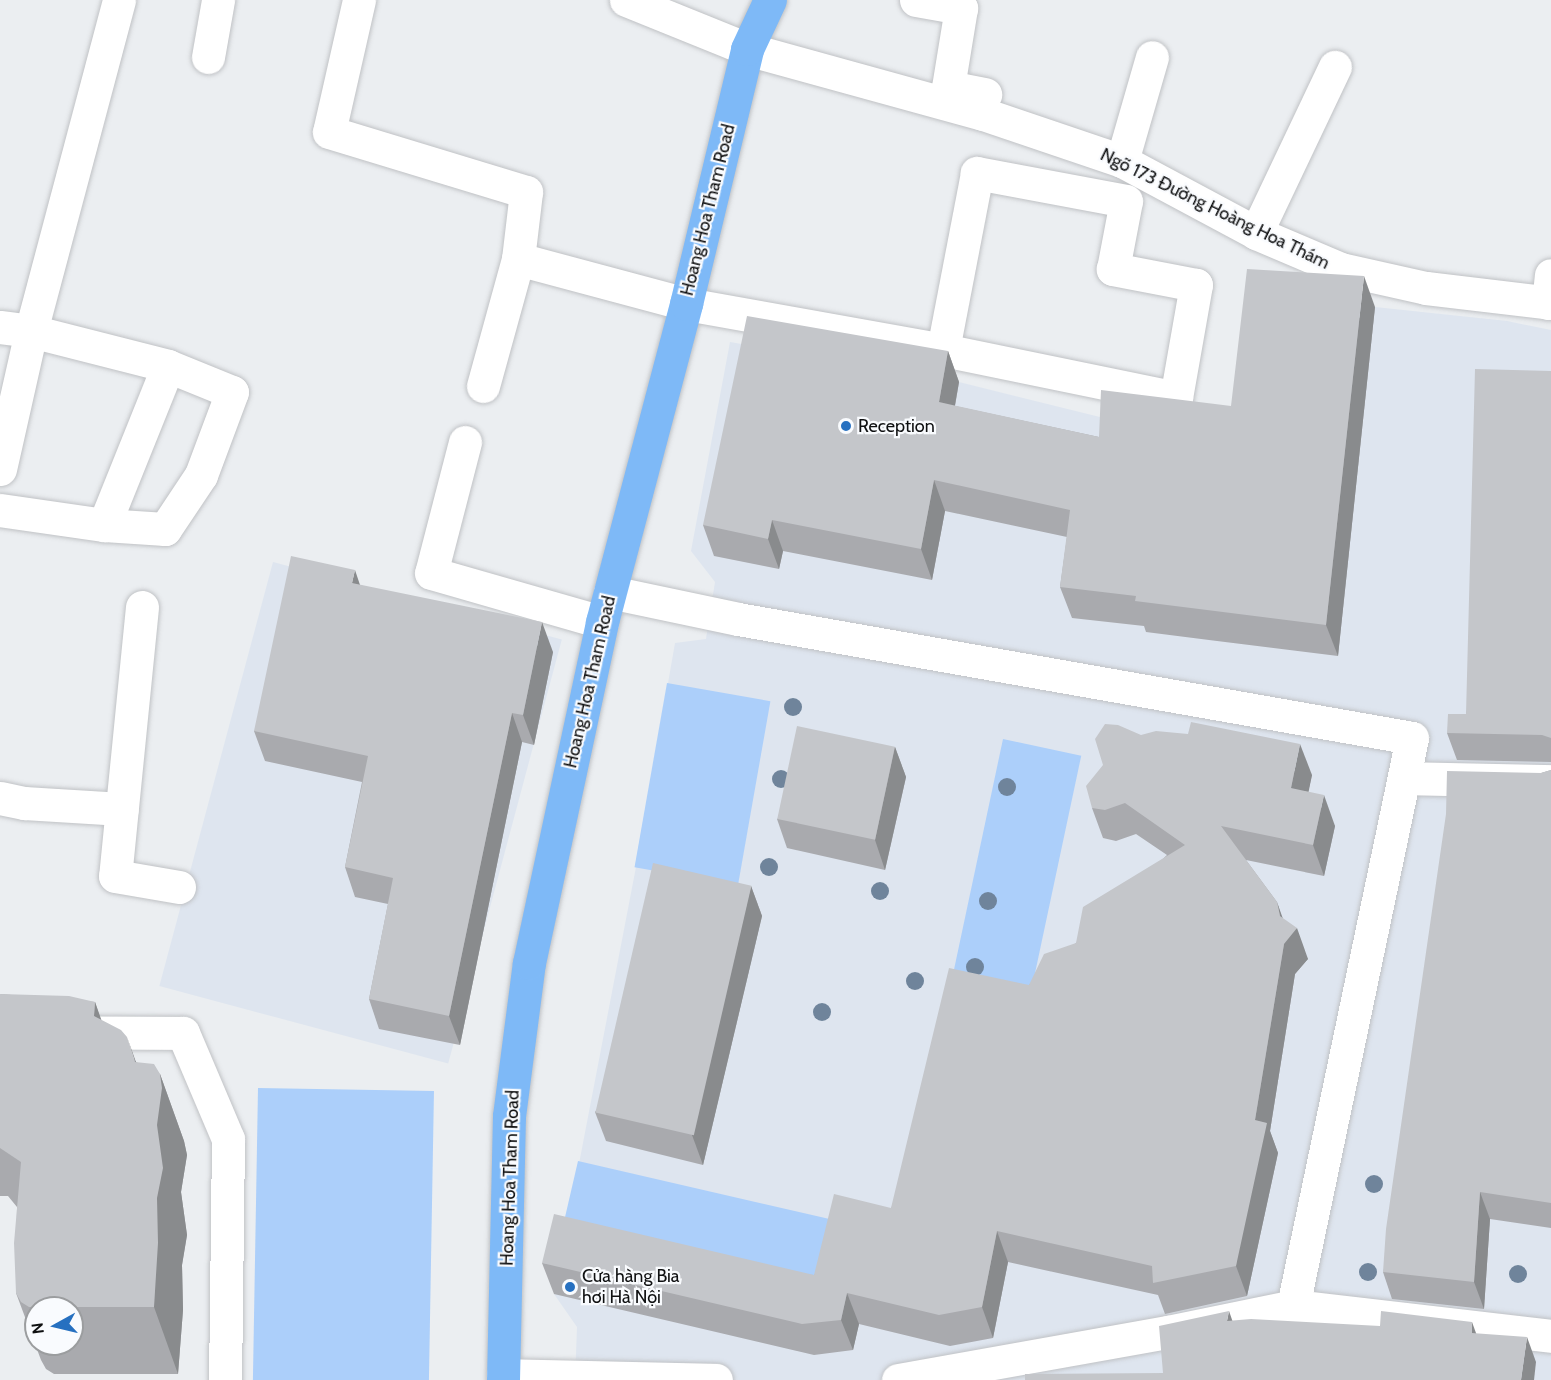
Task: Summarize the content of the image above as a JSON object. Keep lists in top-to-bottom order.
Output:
{
  "streets": {
    "main road": ["Hoang Hoa Tham Road"],
    "street": ["Ngõ 173 Đường Hoàng Hoa Thám"]
  },
  "crossings": [
    ["Ngõ 173 Đường Hoàng Hoa Thám", "Hoang Hoa Tham Road"]
  ],
  "places": ["Reception", "Cửa hàng Bia hơi Hà Nội"],
  "north": "left"
}
